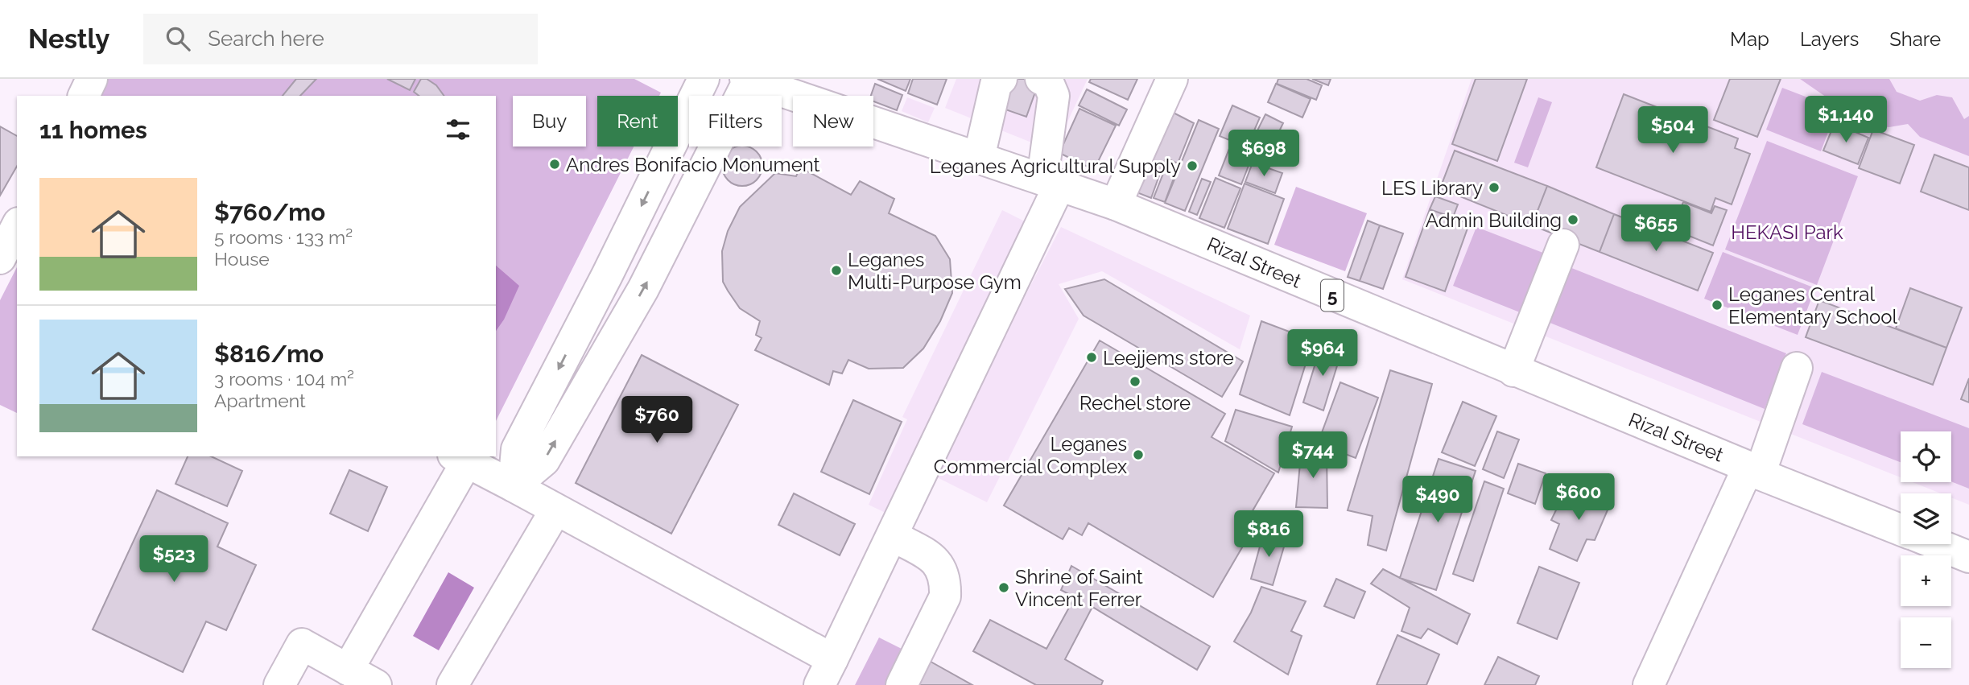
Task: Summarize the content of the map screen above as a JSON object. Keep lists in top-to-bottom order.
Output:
{
  "streets": {
    "main road": ["Rizal Street", "5"]
  },
  "parks": ["HEKASI Park"],
  "places": [
    "Andres Bonifacio Monument",
    "Leganes Agricultural Supply",
    "LES Library",
    "Admin Building",
    "Leganes Multi-Purpose Gym",
    "Leganes Central Elementary School",
    "Leejjems store",
    "Rechel store",
    "Leganes Commercial Complex",
    "Shrine of Saint Vincent Ferrer"
  ],
  "page": {
    "header": "Nestly",
    "search": "Search here",
    "nav": ["Map", "Layers", "Share"],
    "price": [
      "$1,140",
      "$504",
      "$698",
      "$655",
      "$964",
      "$760",
      "$744",
      "$600",
      "$490",
      "$816",
      "$523"
    ],
    "chip": [
      "Buy",
      "Rent",
      "Filters",
      "New"
    ],
    "heading": "11 homes",
    "list": [
      {
        "name": "$760/mo",
        "note": "5 rooms · 133 m² · House"
      },
      {
        "name": "$816/mo",
        "note": "3 rooms · 104 m² · Apartment"
      }
    ],
    "map_buttons": ["+", "−"]
  }
}
